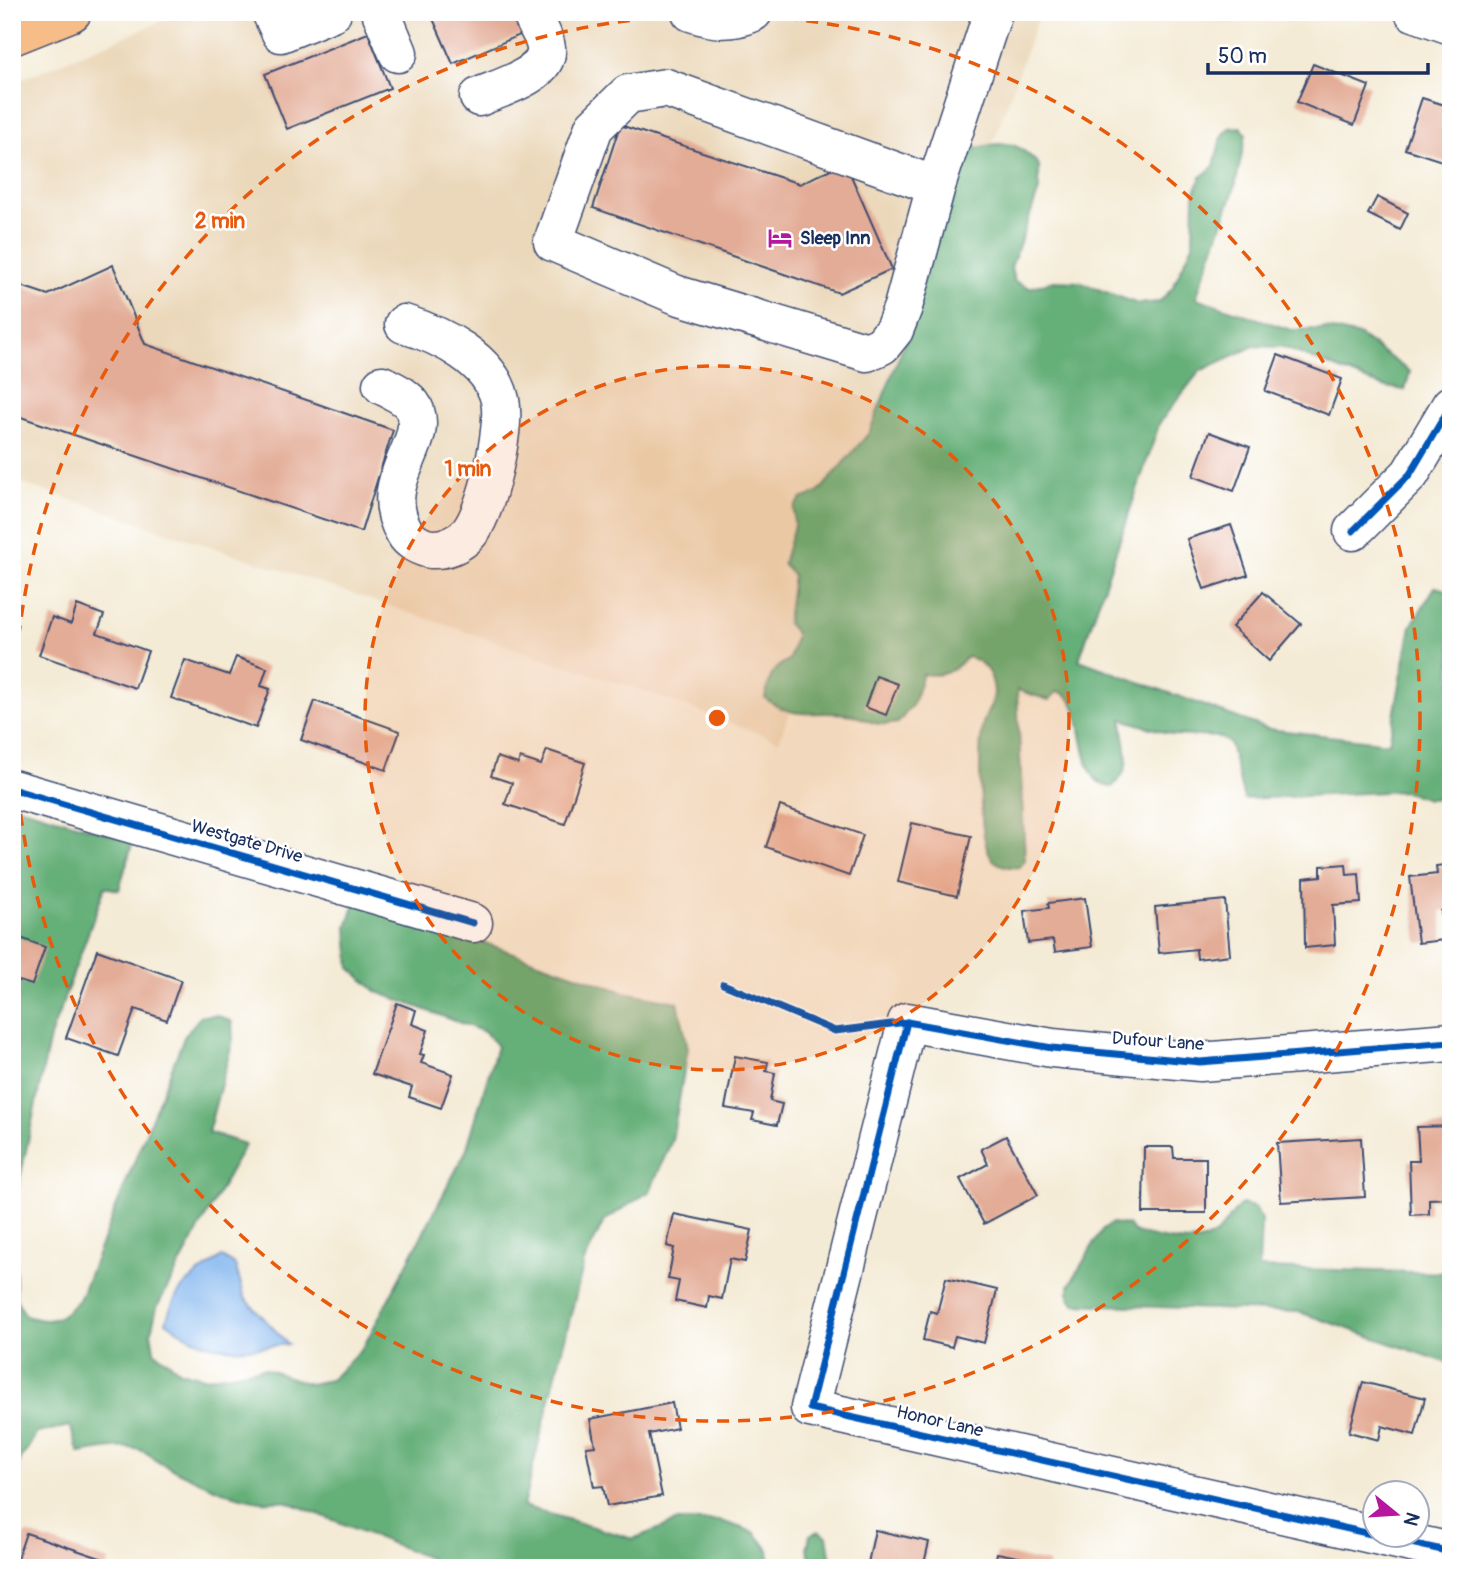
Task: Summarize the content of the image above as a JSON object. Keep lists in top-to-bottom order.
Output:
{
  "streets": {
    "street": ["Westgate Drive", "Dufour Lane", "Honor Lane"]
  },
  "crossings": [
    ["Dufour Lane", "Honor Lane"]
  ],
  "places": {
    "hotel": ["Sleep Inn"]
  },
  "scale_bar": "50 m",
  "north": "right",
  "rings": ["2 min", "1 min"]
}
